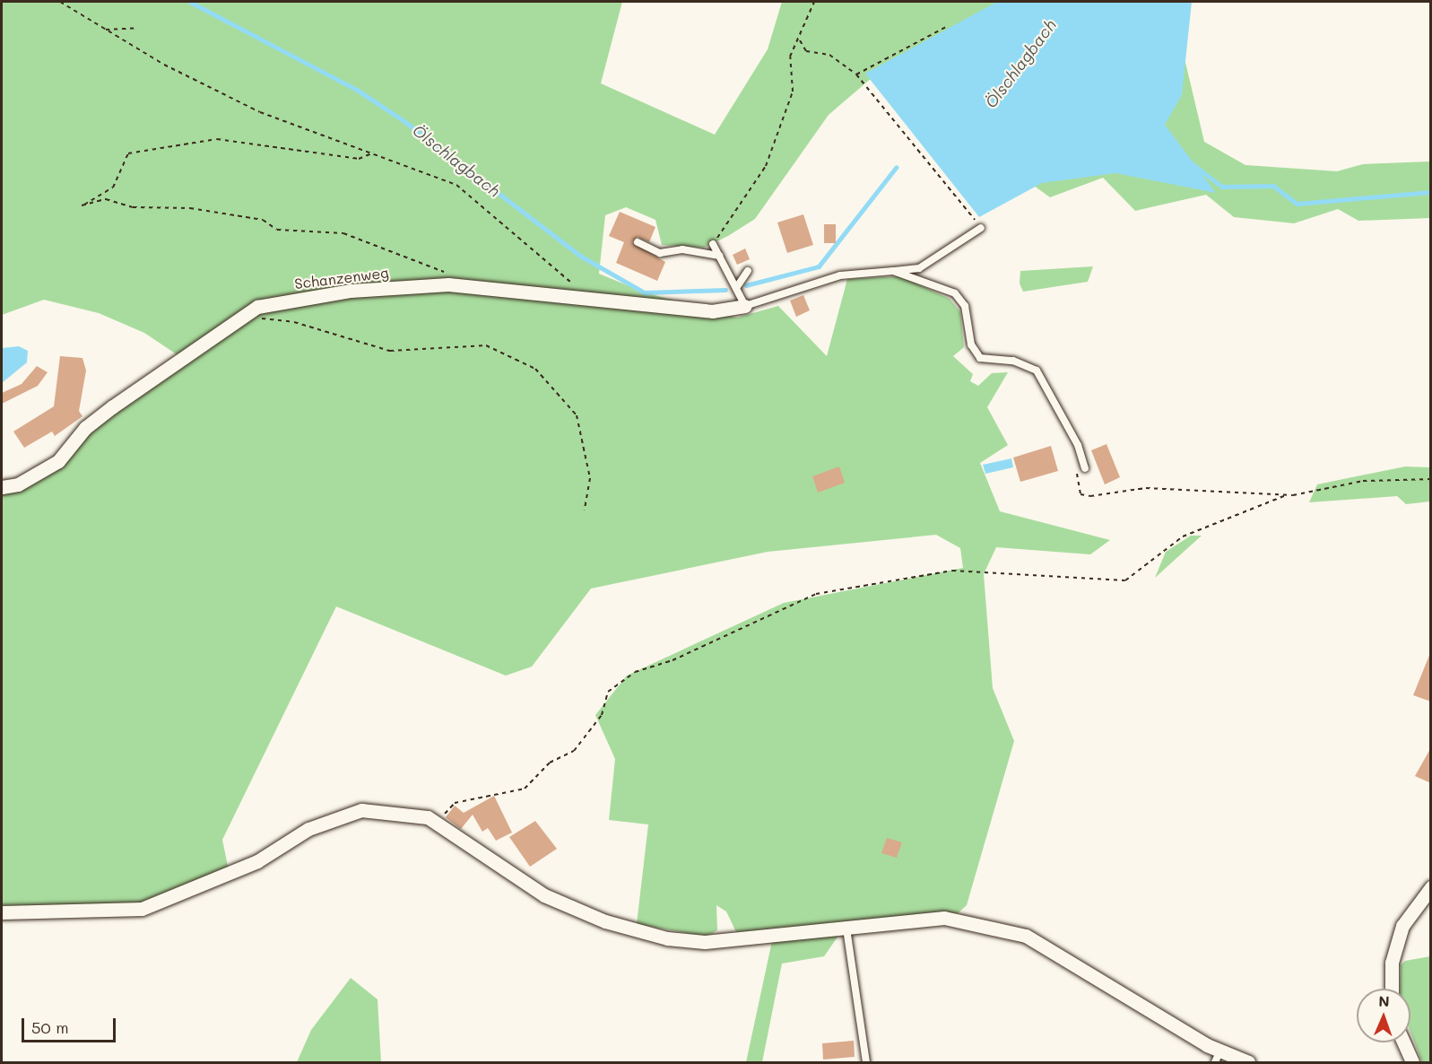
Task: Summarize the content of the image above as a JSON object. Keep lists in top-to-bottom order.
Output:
{
  "streets": {
    "street": ["Schanzenweg"]
  },
  "water": ["Ölschlagbach"],
  "scale_bar": "50 m",
  "north": "top"
}
